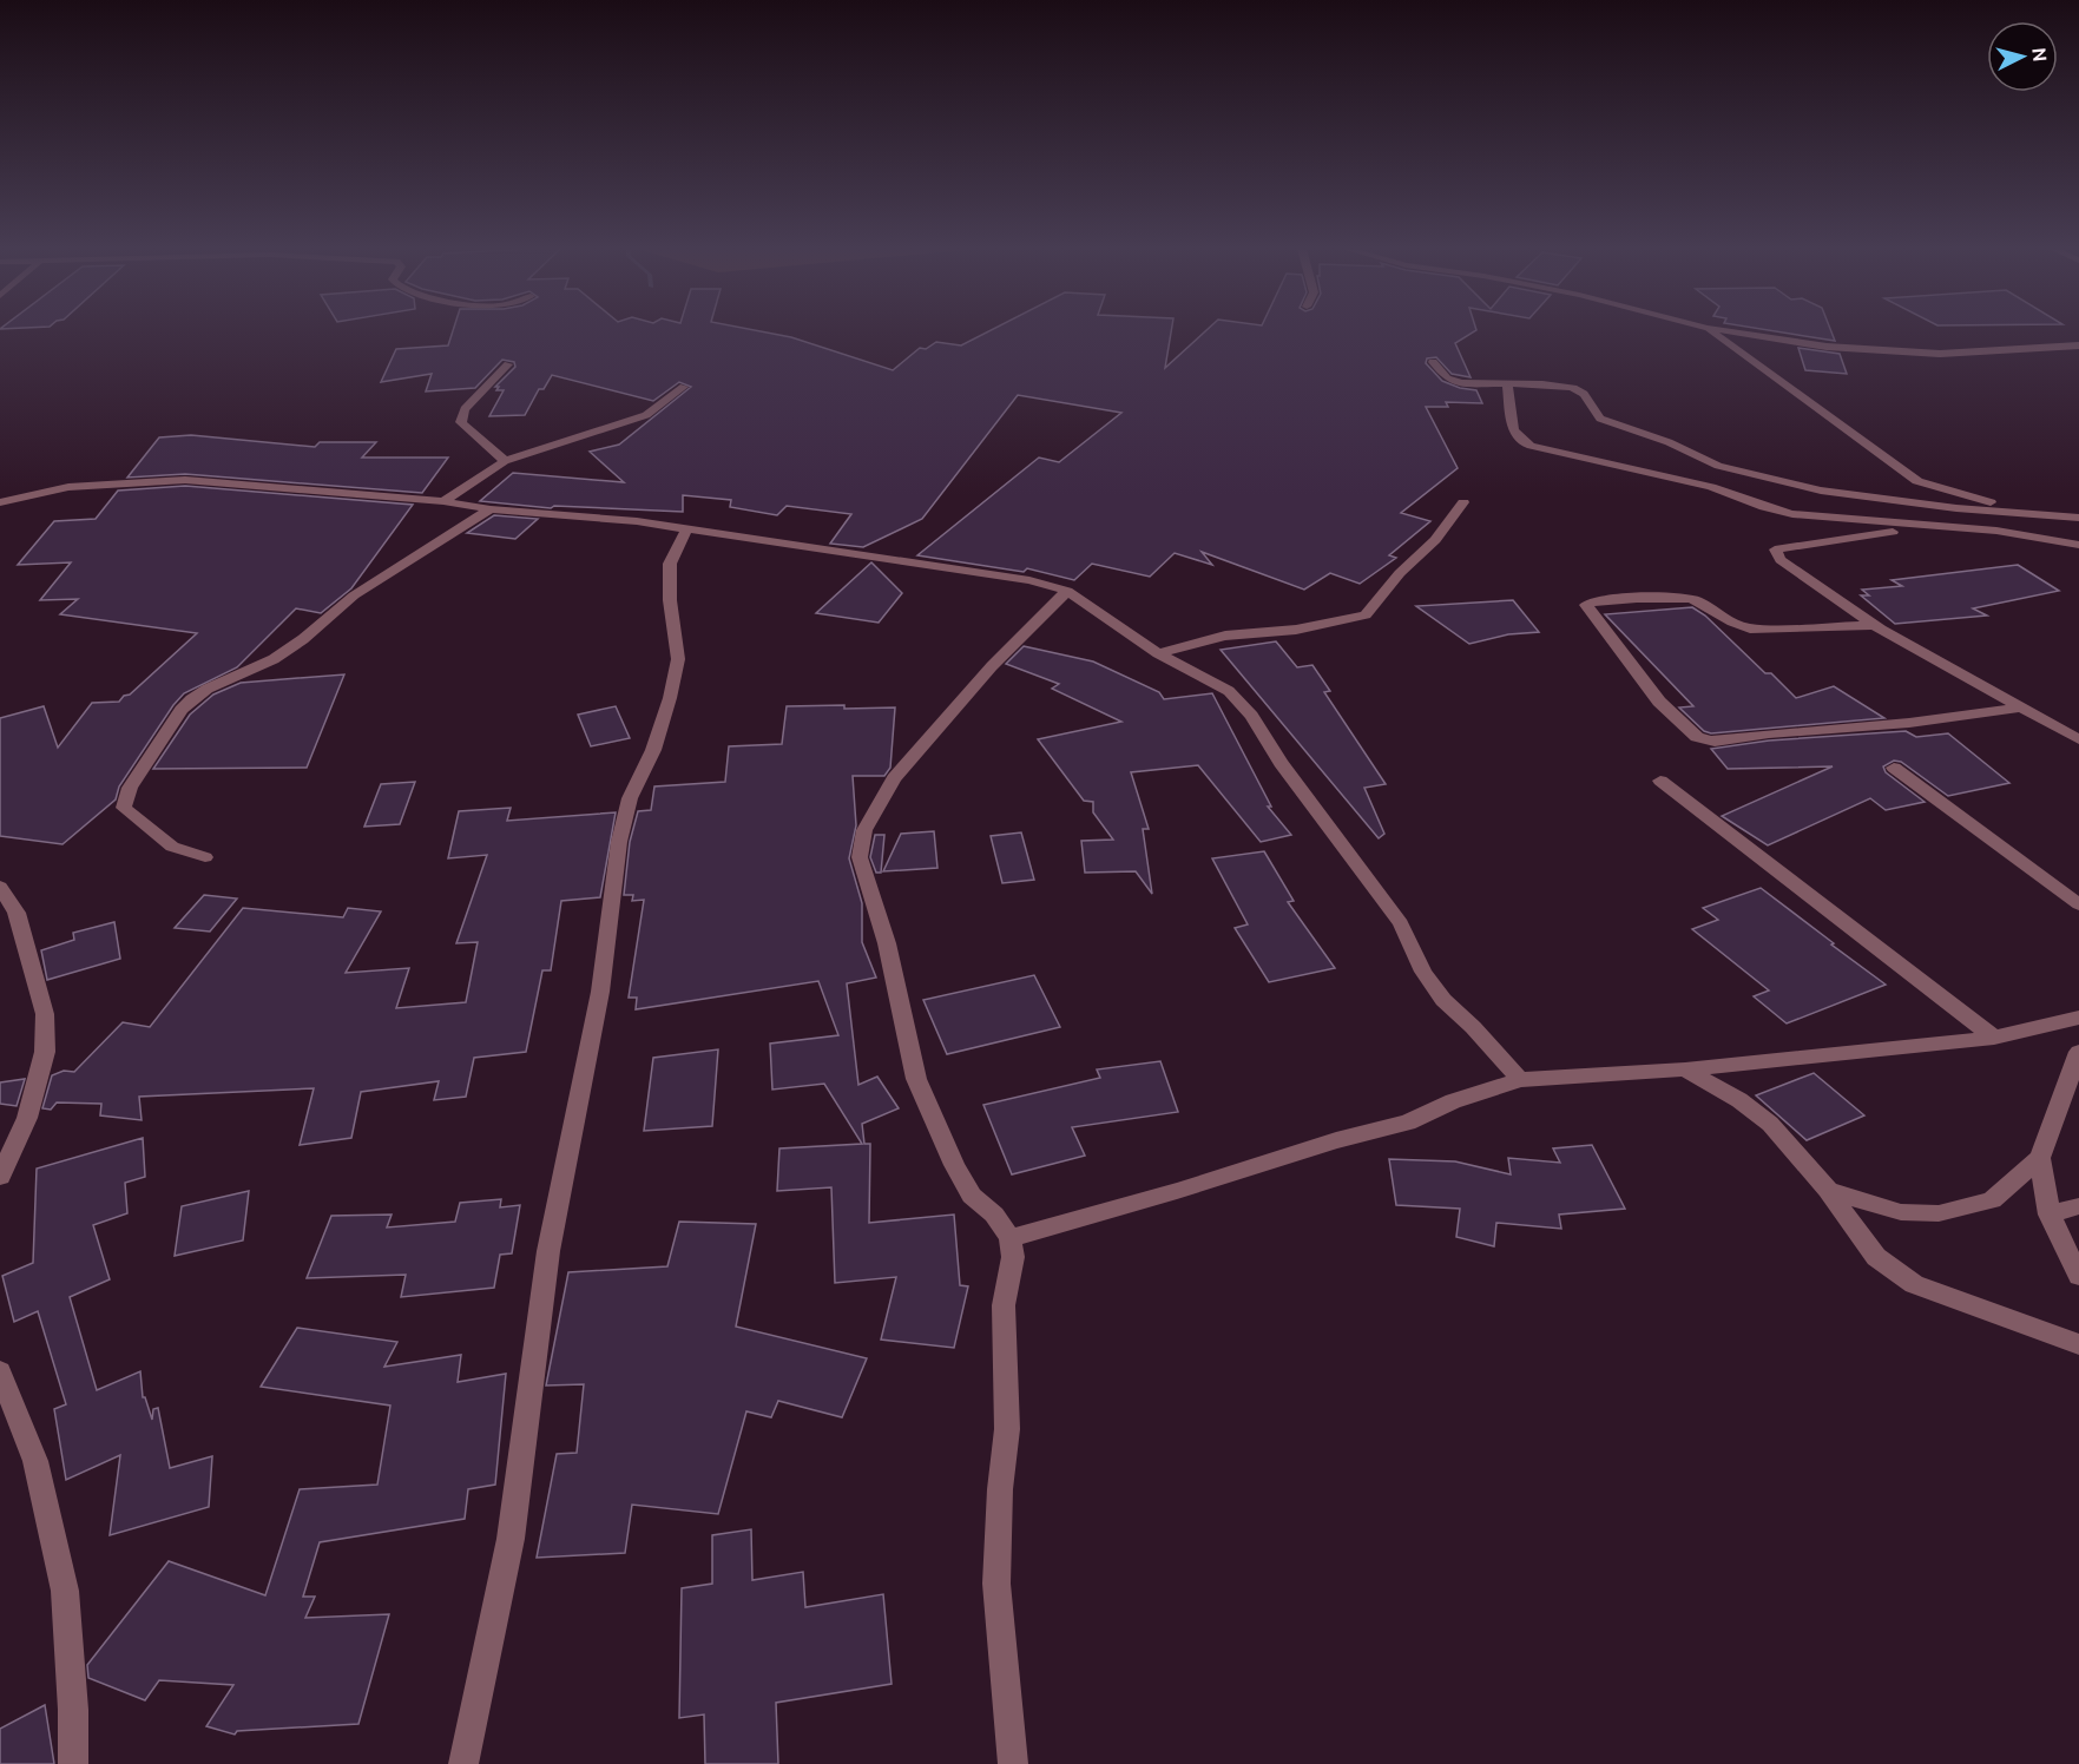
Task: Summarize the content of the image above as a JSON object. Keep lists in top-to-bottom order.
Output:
{
  "north": "right"
}
